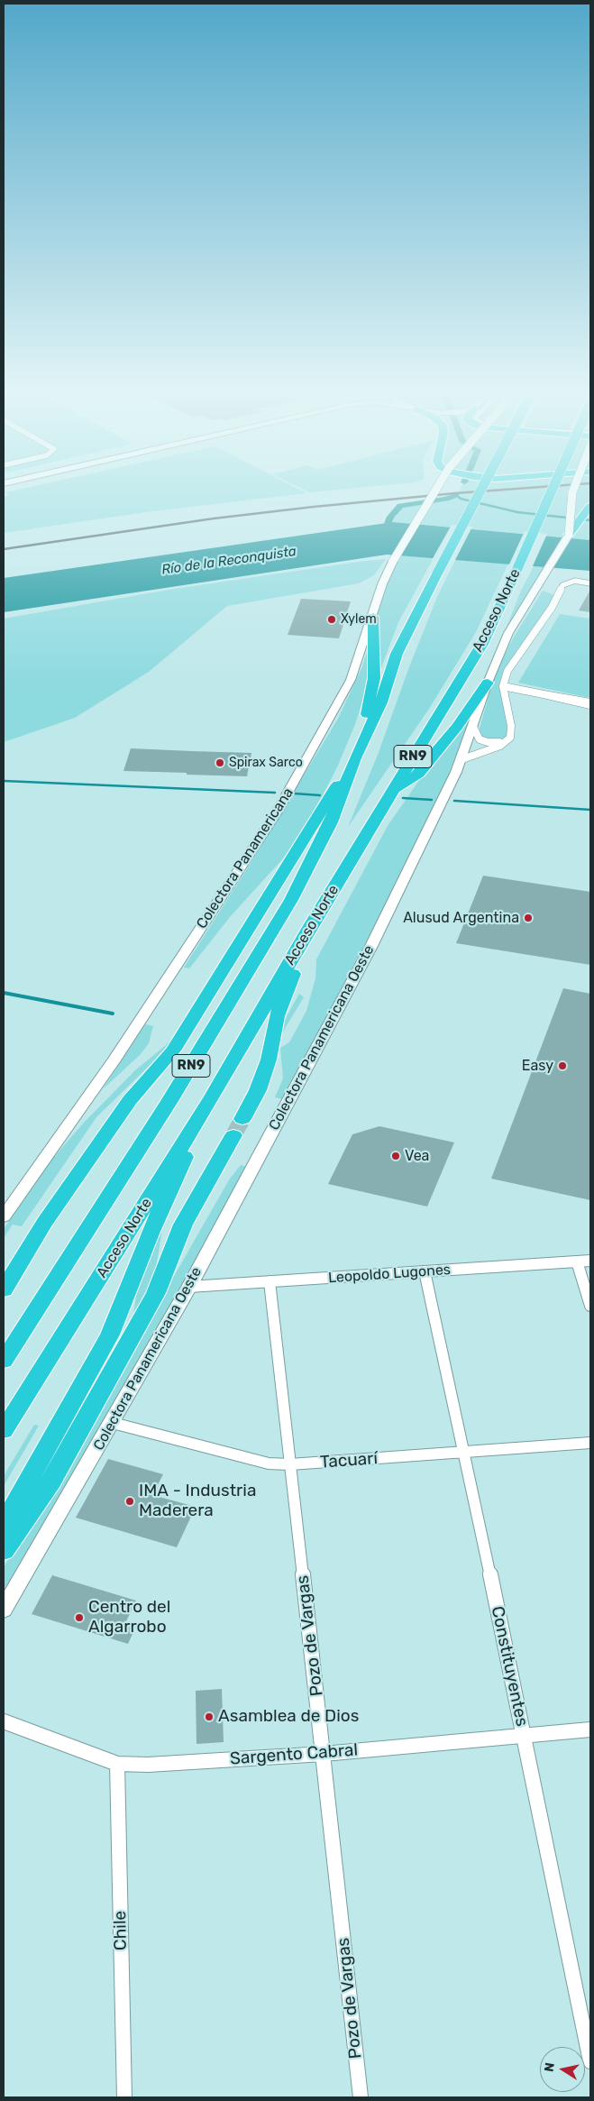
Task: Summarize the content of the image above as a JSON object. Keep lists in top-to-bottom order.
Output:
{
  "streets": {
    "highway": ["Acceso Norte", "RN9"],
    "main road": ["Colectora Panamericana", "Colectora Panamericana Oeste"],
    "street": [
      "Leopoldo Lugones",
      "Tacuarí",
      "Pozo de Vargas",
      "Constituyentes",
      "Sargento Cabral",
      "Chile"
    ]
  },
  "crossings": [
    ["Colectora Panamericana Oeste", "Leopoldo Lugones"],
    ["Colectora Panamericana Oeste", "Tacuarí"],
    ["Leopoldo Lugones", "Pozo de Vargas"],
    ["Leopoldo Lugones", "Constituyentes"],
    ["Tacuarí", "Pozo de Vargas"],
    ["Tacuarí", "Constituyentes"],
    ["Pozo de Vargas", "Sargento Cabral"],
    ["Constituyentes", "Sargento Cabral"],
    ["Sargento Cabral", "Chile"]
  ],
  "water": ["Río de la Reconquista"],
  "places": [
    "Xylem",
    "Spirax Sarco",
    "Alusud Argentina",
    "Easy",
    "Vea",
    "IMA - Industria Maderera",
    "Centro del Algarrobo",
    "Asamblea de Dios"
  ],
  "north": "left"
}
